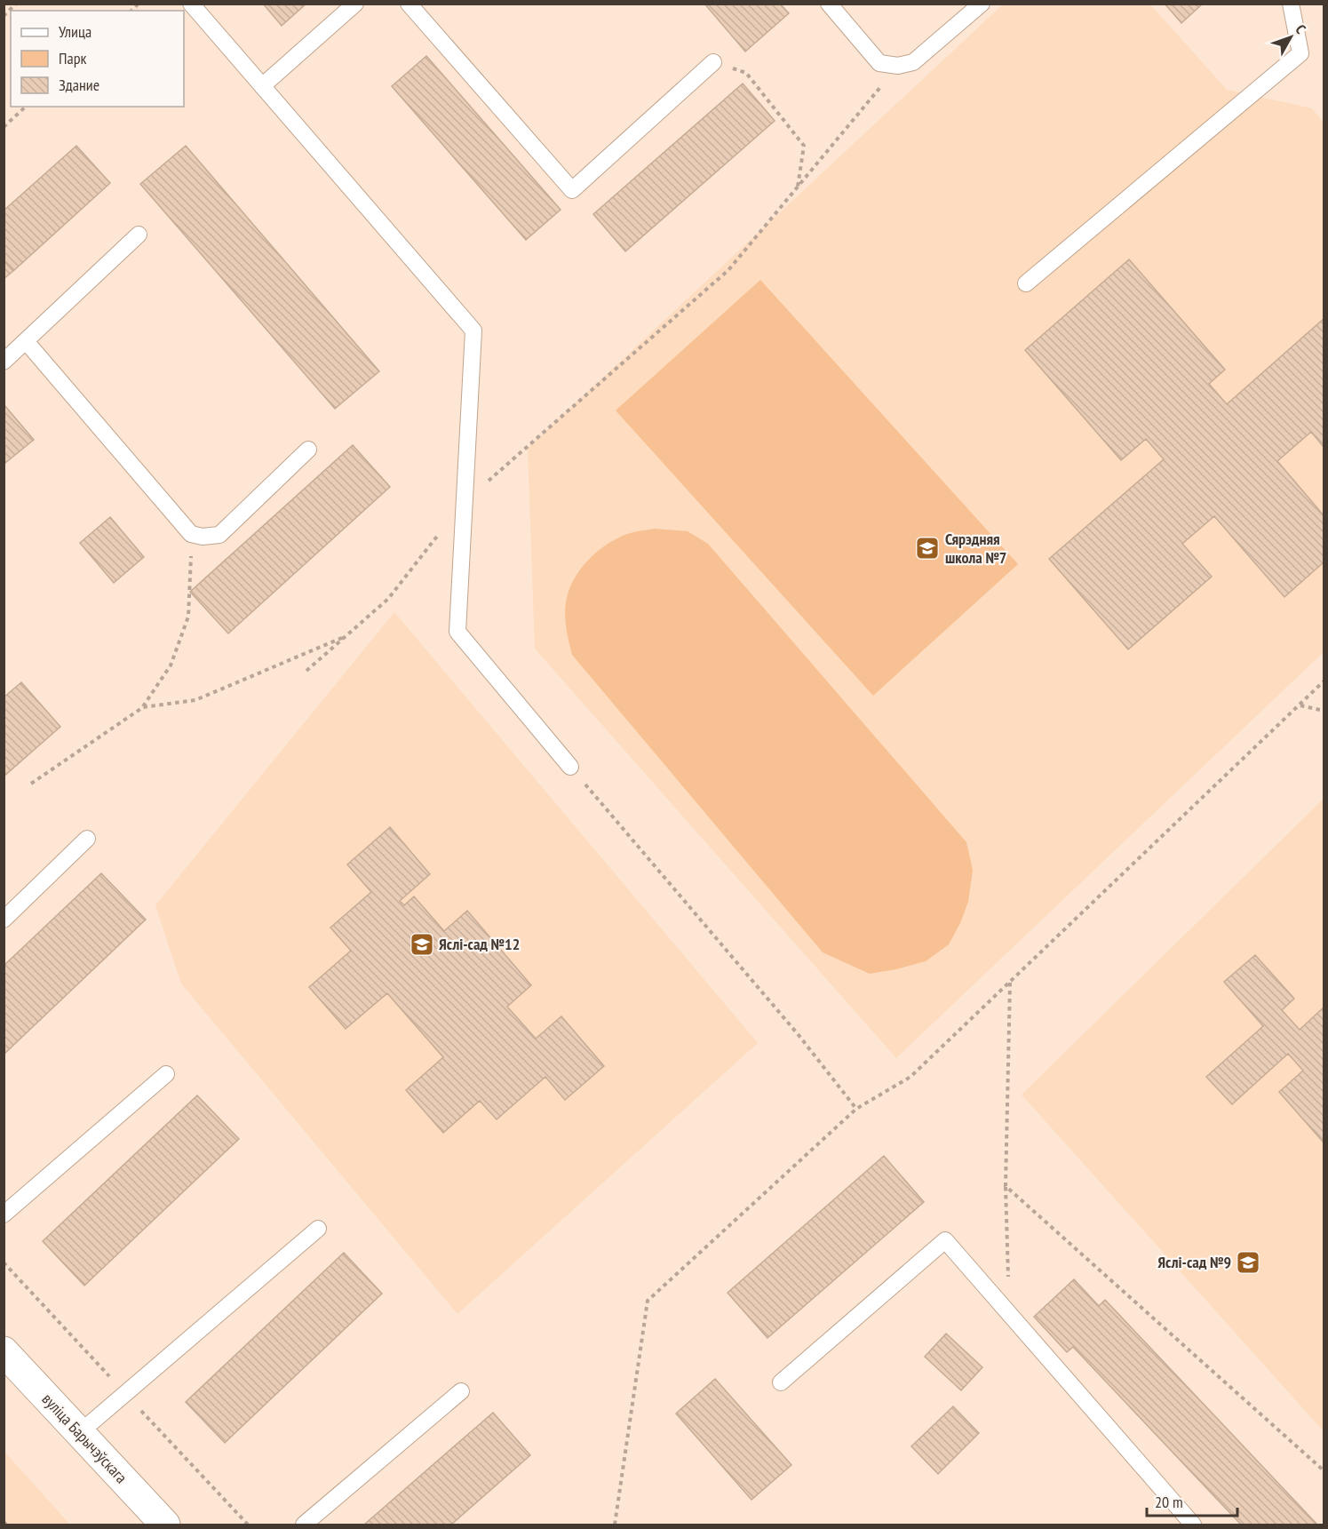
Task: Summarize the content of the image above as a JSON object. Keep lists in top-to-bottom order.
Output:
{
  "streets": {
    "street": ["вуліца Барычэўскага"]
  },
  "places": {
    "school or university": ["Сярэдняя школа №7", "Яслі-сад №12", "Яслі-сад №9"]
  },
  "legend": ["Улица", "Парк", "Здание"],
  "scale_bar": "20 m",
  "north": "top right"
}
